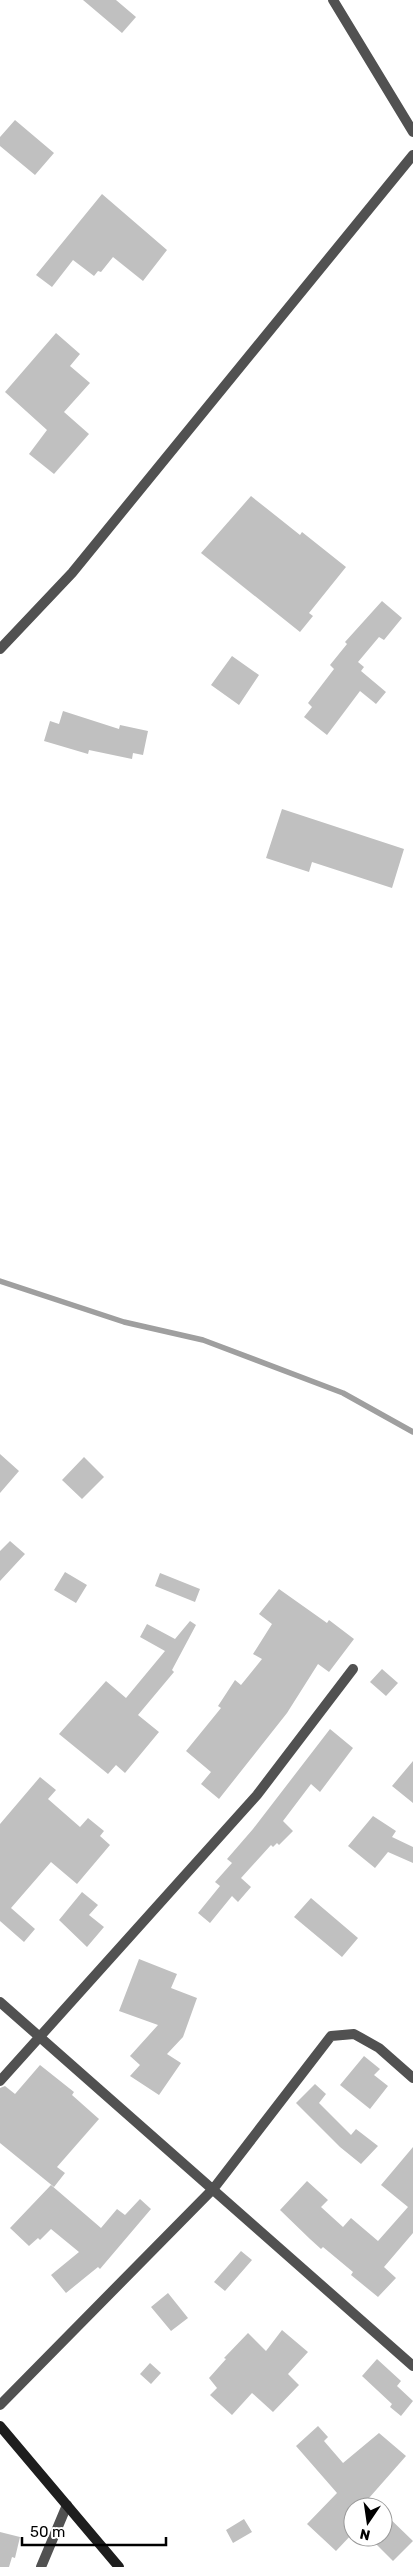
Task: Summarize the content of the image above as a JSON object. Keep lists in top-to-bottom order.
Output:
{
  "scale_bar": "50 m",
  "north": "bottom"
}
